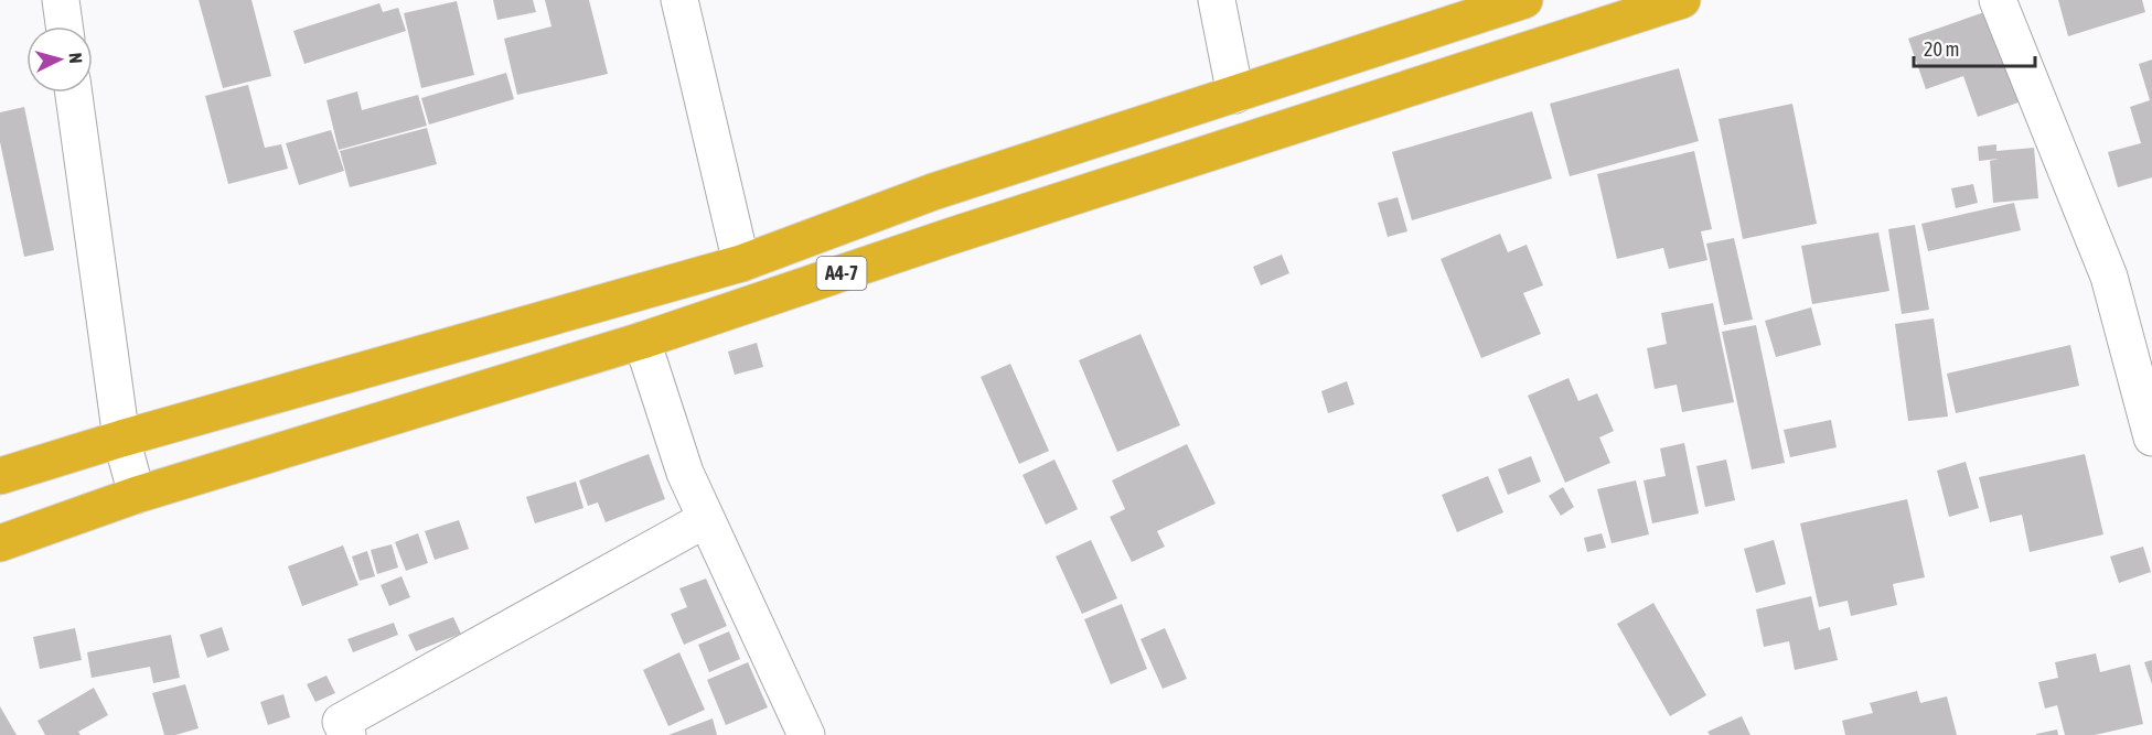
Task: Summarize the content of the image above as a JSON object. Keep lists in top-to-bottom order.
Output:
{
  "streets": {
    "highway": ["A4-7"]
  },
  "scale_bar": "20 m",
  "north": "right"
}
